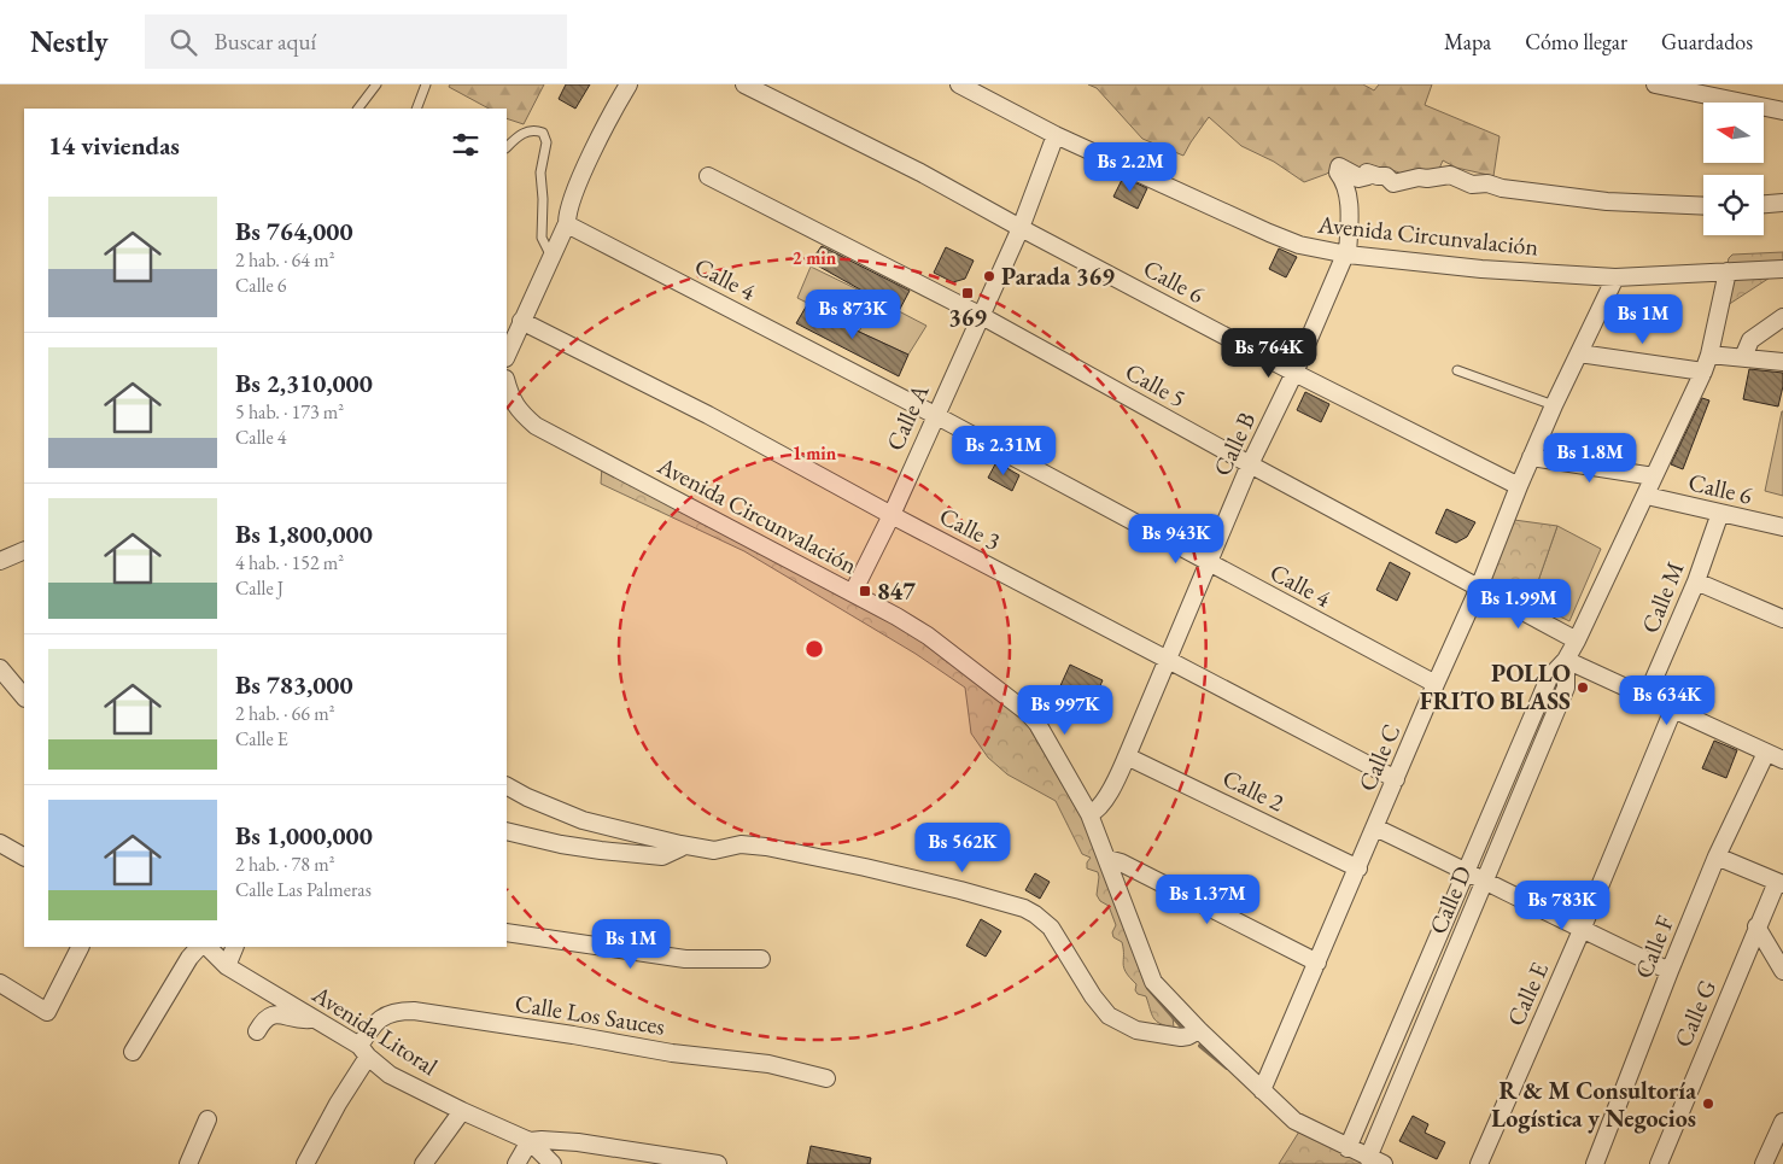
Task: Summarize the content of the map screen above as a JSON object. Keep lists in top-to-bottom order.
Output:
{
  "streets": {
    "street": [
      "Avenida Circunvalación",
      "Calle 4",
      "Calle 6",
      "Calle 5",
      "Calle A",
      "Calle B",
      "Calle 3",
      "Calle M",
      "Calle C",
      "Calle 2",
      "Calle D",
      "Calle F",
      "Calle E",
      "Calle G",
      "Calle Los Sauces",
      "Avenida Litoral"
    ]
  },
  "crossings": [
    ["Avenida Circunvalación", "Calle A"],
    ["Avenida Circunvalación", "Calle B"],
    ["Avenida Circunvalación", "Calle C"],
    ["Avenida Circunvalación", "Calle D"],
    ["Calle 4", "Calle A"],
    ["Calle 4", "Calle B"],
    ["Calle 4", "Calle C"],
    ["Calle 6", "Calle A"],
    ["Calle 6", "Calle B"],
    ["Calle 6", "Calle M"],
    ["Calle 6", "Calle C"],
    ["Calle 6", "Calle D"],
    ["Calle 5", "Calle A"],
    ["Calle 5", "Calle B"],
    ["Calle 5", "Calle C"],
    ["Calle 5", "Calle D"],
    ["Calle A", "Calle 3"],
    ["Calle B", "Calle 3"],
    ["Calle B", "Calle 2"],
    ["Calle 3", "Calle C"],
    ["Calle C", "Calle 2"],
    ["Calle Los Sauces", "Avenida Litoral"]
  ],
  "places": {
    "other": ["Parada 369", "POLLO FRITO BLASS", "R & M Consultoría Logística y Negocios"],
    "transit": ["369", "847"]
  },
  "north": "left",
  "page": {
    "header": "Nestly",
    "search": "Buscar aquí",
    "nav": ["Mapa", "Cómo llegar", "Guardados"],
    "heading": "14 viviendas",
    "price": [
      "Bs 2.2M",
      "Bs 873K",
      "Bs 1M",
      "Bs 764K",
      "Bs 2.31M",
      "Bs 1.8M",
      "Bs 943K",
      "Bs 1.99M",
      "Bs 634K",
      "Bs 997K",
      "Bs 562K",
      "Bs 1.37M",
      "Bs 783K",
      "Bs 1M"
    ],
    "list": [
      {
        "name": "Bs 764,000",
        "note": "2 hab. · 64 m² · Calle 6"
      },
      {
        "name": "Bs 2,310,000",
        "note": "5 hab. · 173 m² · Calle 4"
      },
      {
        "name": "Bs 1,800,000",
        "note": "4 hab. · 152 m² · Calle J"
      },
      {
        "name": "Bs 783,000",
        "note": "2 hab. · 66 m² · Calle E"
      },
      {
        "name": "Bs 1,000,000",
        "note": "2 hab. · 78 m² · Calle Las Palmeras"
      }
    ]
  },
  "rings": ["2 min", "1 min"]
}
